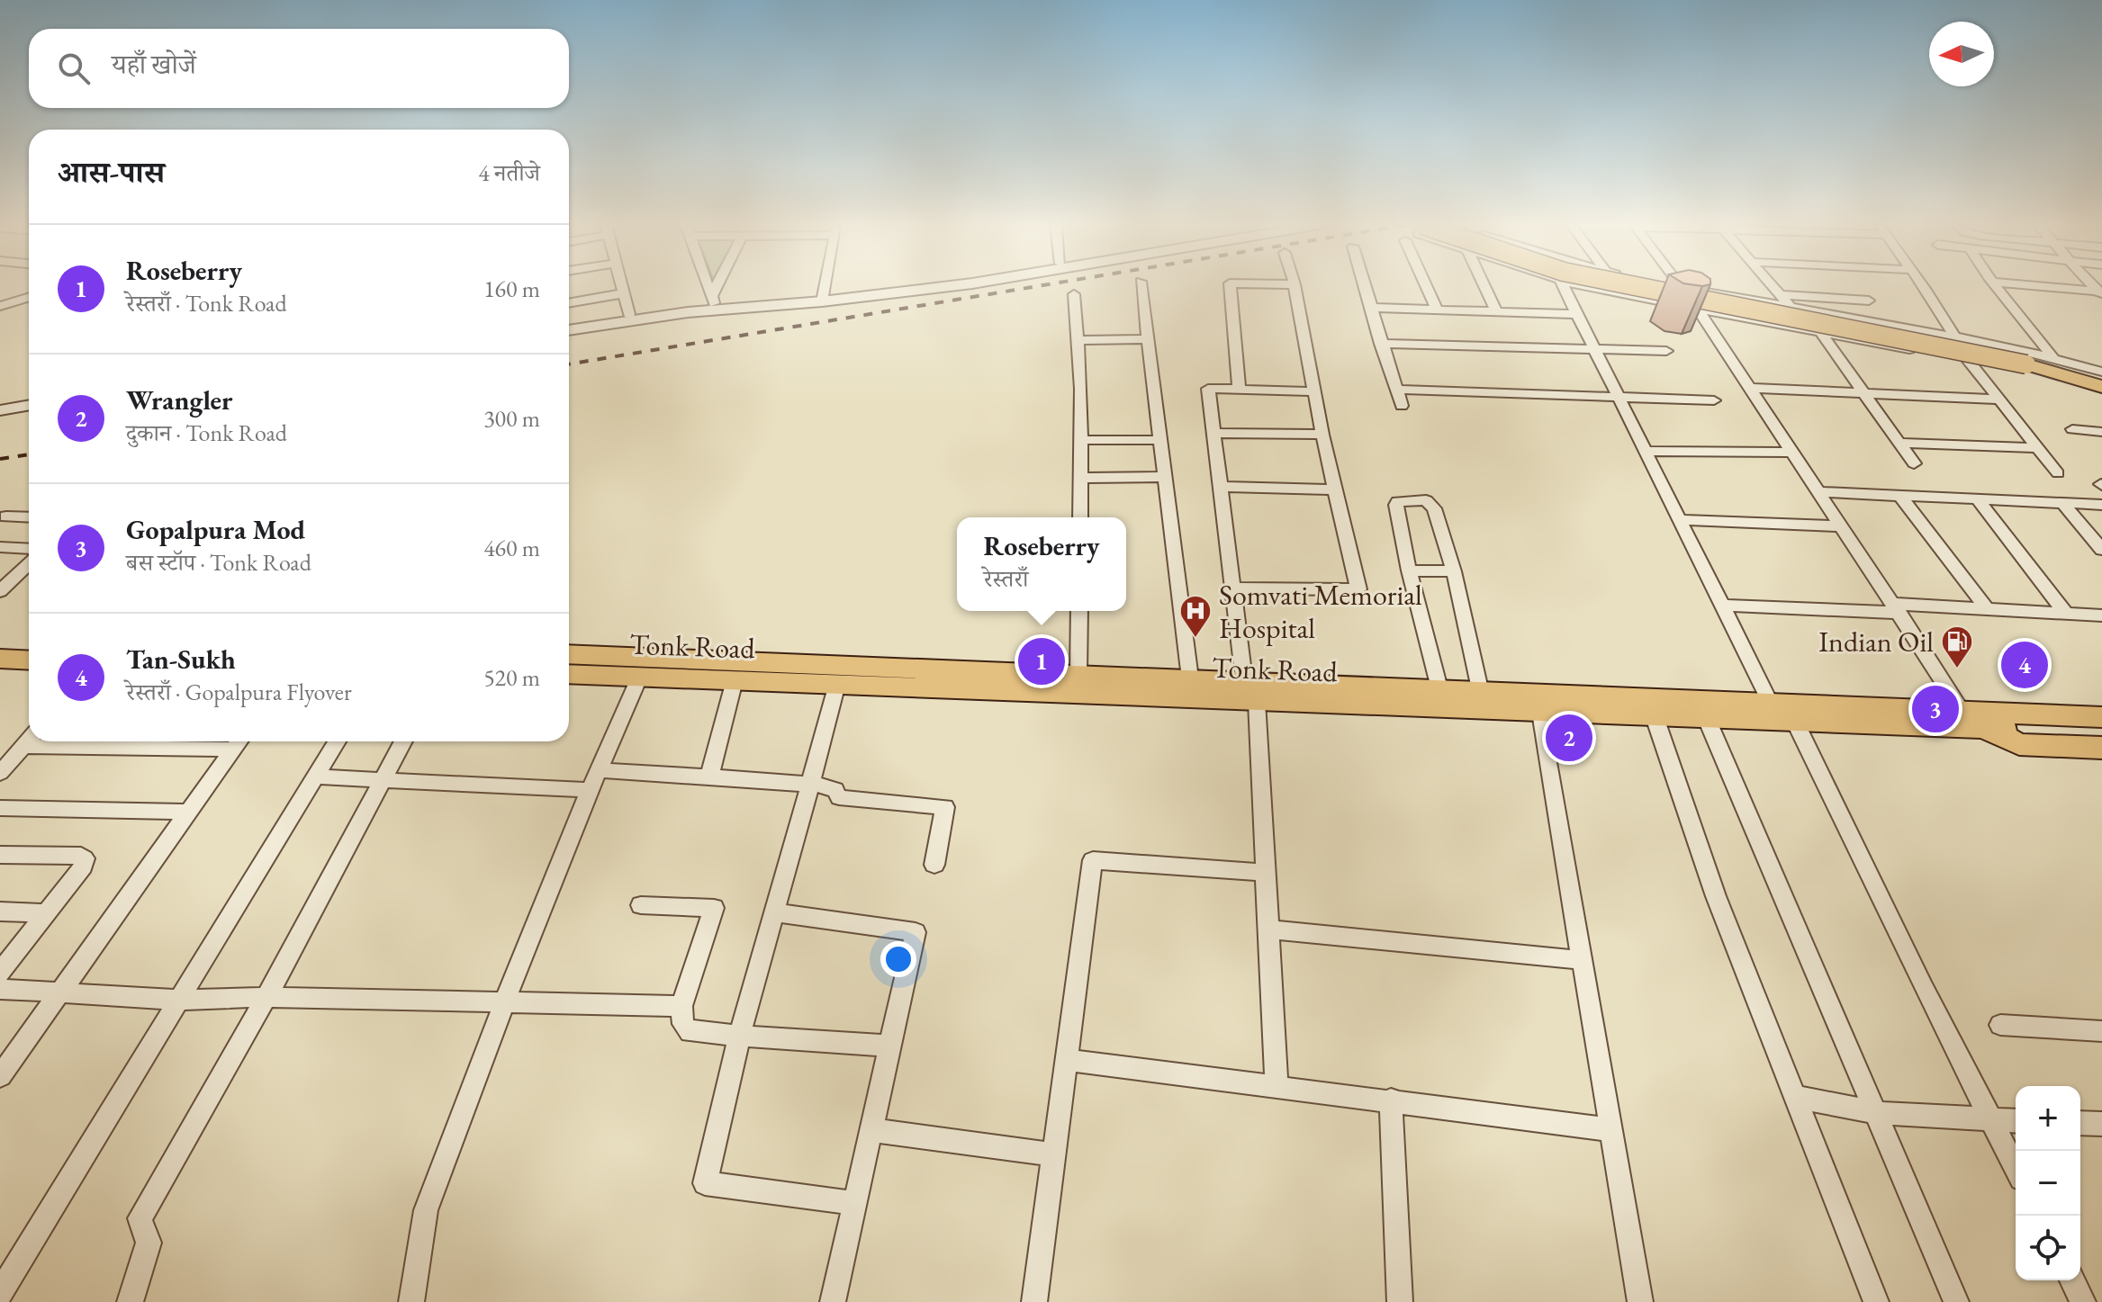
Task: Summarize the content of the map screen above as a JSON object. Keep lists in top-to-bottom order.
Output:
{
  "streets": {
    "main road": ["Tonk Road"]
  },
  "places": {
    "hospital": ["Somvati Memorial Hospital"],
    "fuel station": ["Indian Oil"]
  },
  "north": "left",
  "page": {
    "search": "यहाँ खोजें",
    "heading": ["आस-पास", "4 नतीजे"],
    "list": [
      {
        "mark": "1",
        "name": "Roseberry",
        "note": "रेस्तराँ · Tonk Road",
        "value": "160 m"
      },
      {
        "mark": "2",
        "name": "Wrangler",
        "note": "दुकान · Tonk Road",
        "value": "300 m"
      },
      {
        "mark": "3",
        "name": "Gopalpura Mod",
        "note": "बस स्टॉप · Tonk Road",
        "value": "460 m"
      },
      {
        "mark": "4",
        "name": "Tan-Sukh",
        "note": "रेस्तराँ · Gopalpura Flyover",
        "value": "520 m"
      }
    ],
    "popup": ["Roseberry", "रेस्तराँ"],
    "pins": [
      "1",
      "4",
      "3",
      "2"
    ],
    "map_buttons": ["+", "−"]
  }
}
